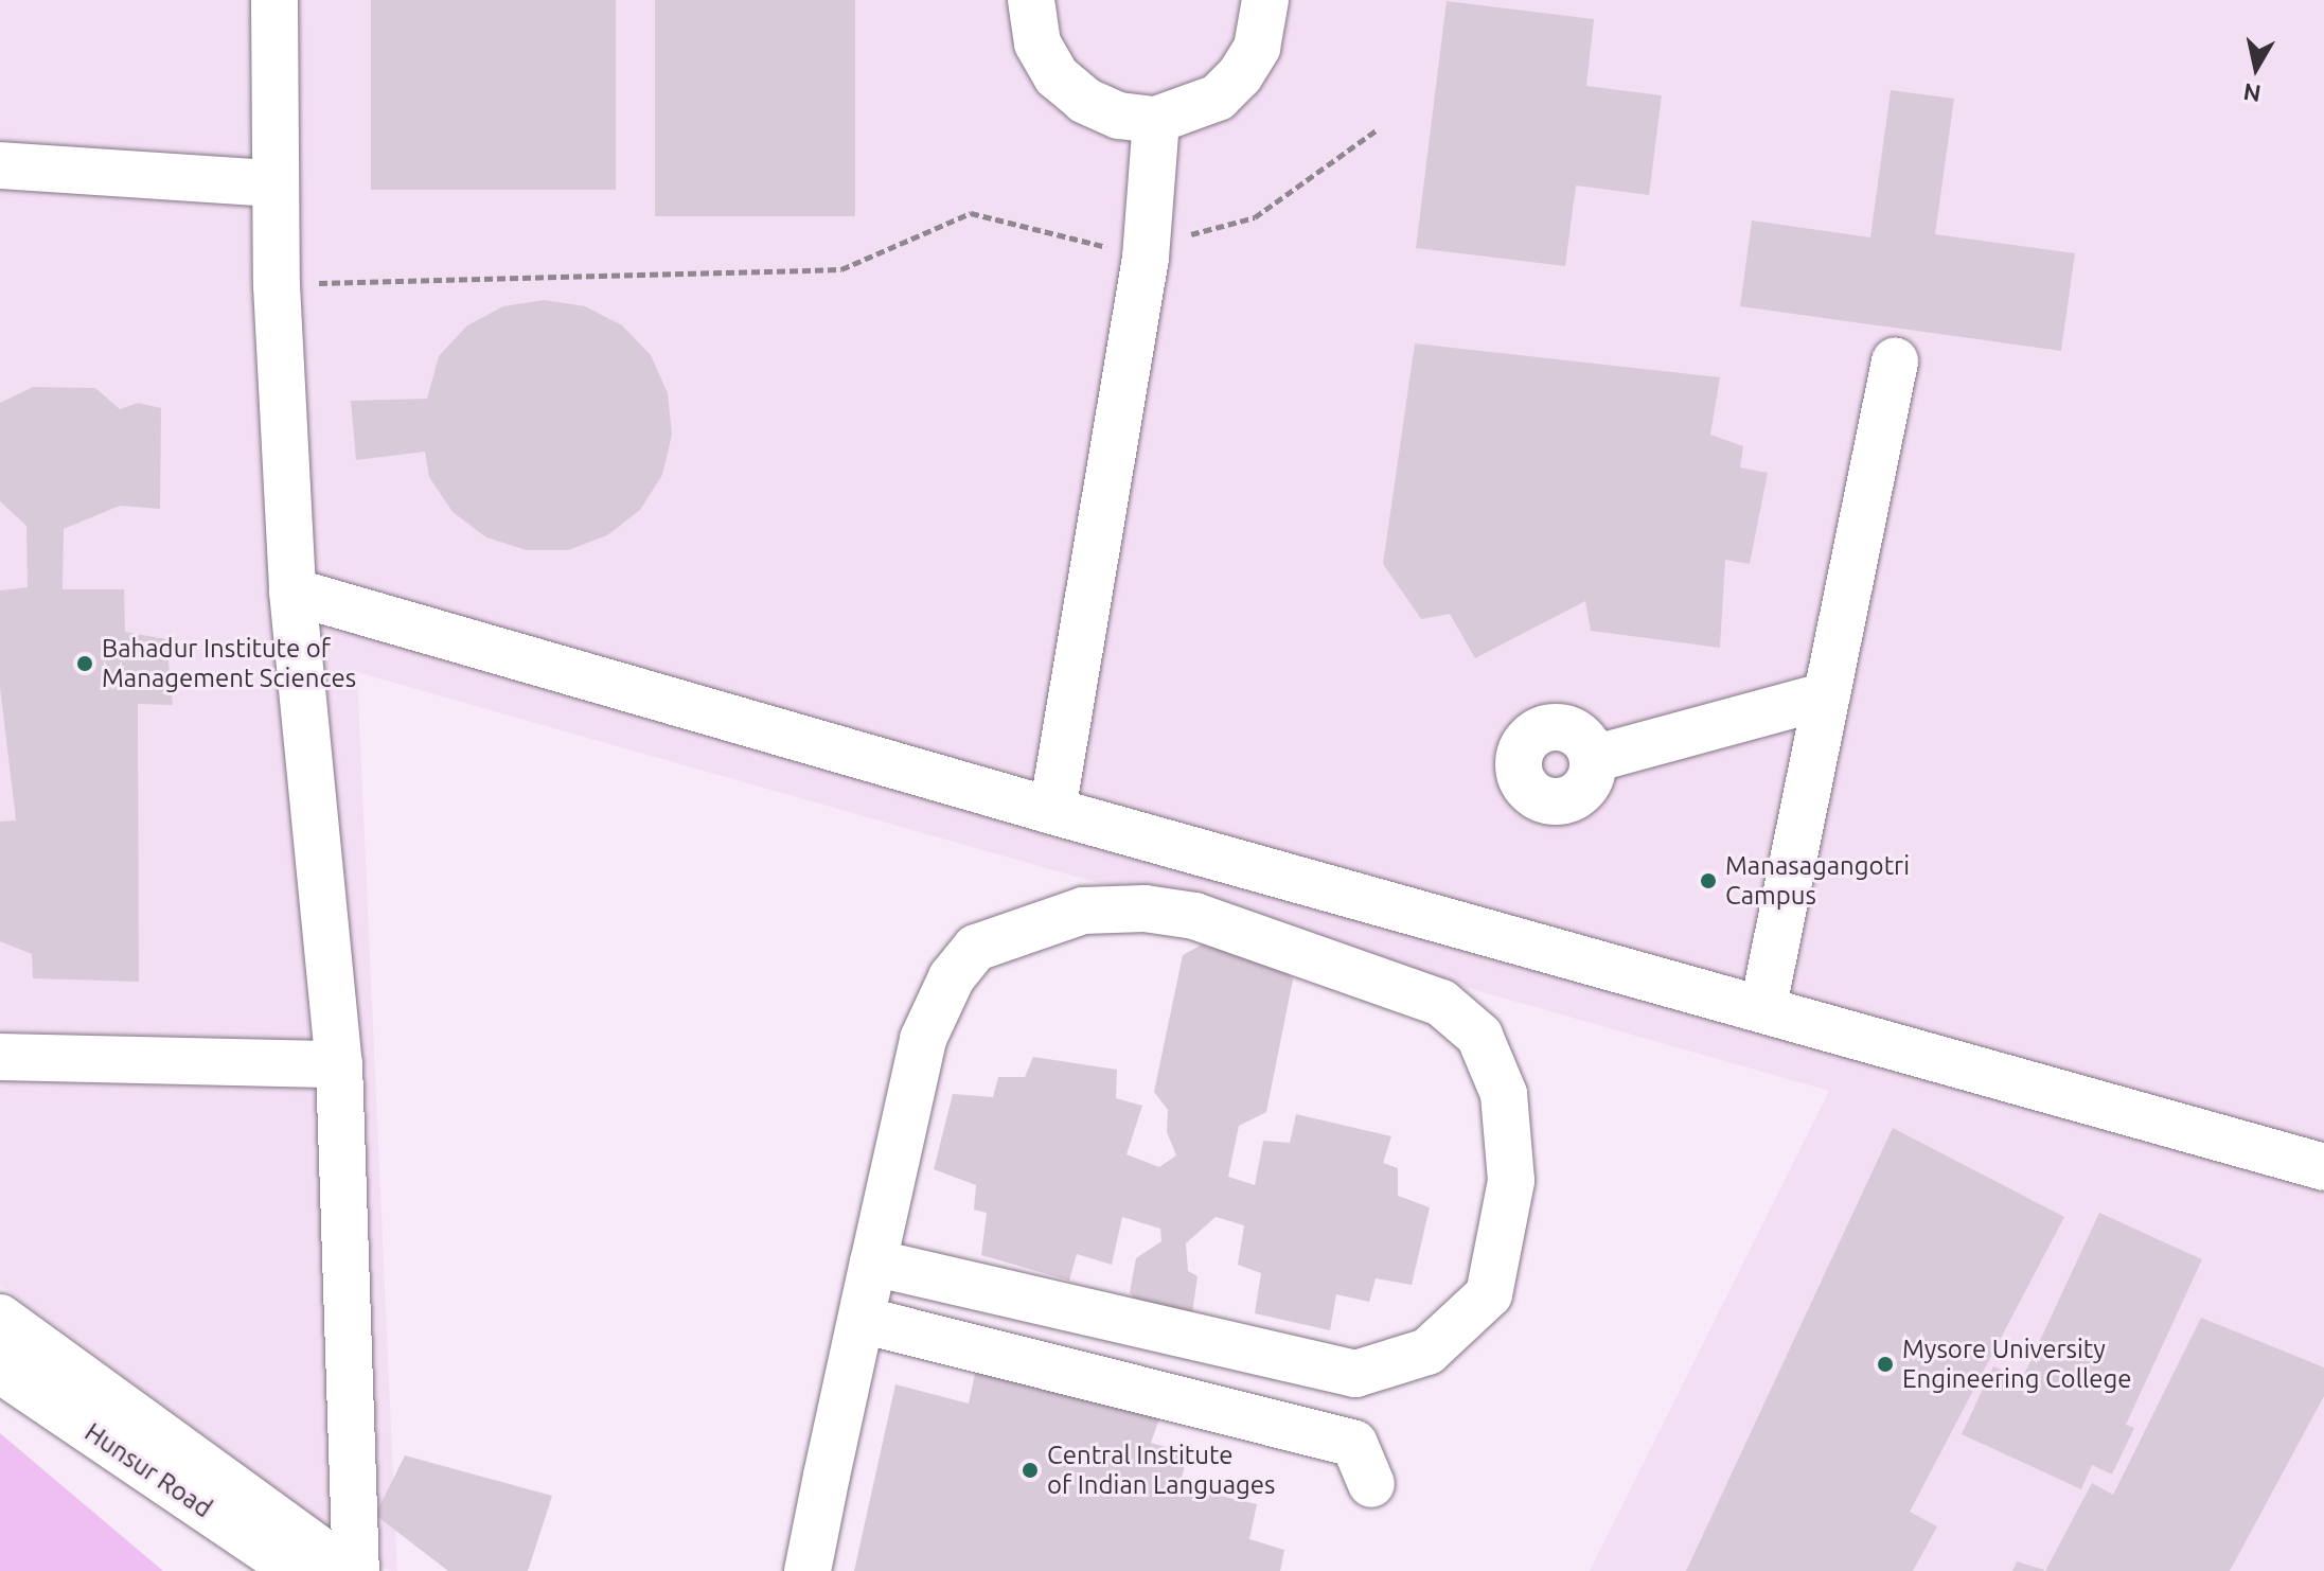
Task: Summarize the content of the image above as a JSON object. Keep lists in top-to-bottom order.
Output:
{
  "streets": {
    "main road": ["Hunsur Road"]
  },
  "places": [
    "Bahadur Institute of Management Sciences",
    "Manasagangotri Campus",
    "Mysore University Engineering College",
    "Central Institute of Indian Languages"
  ],
  "north": "bottom"
}
